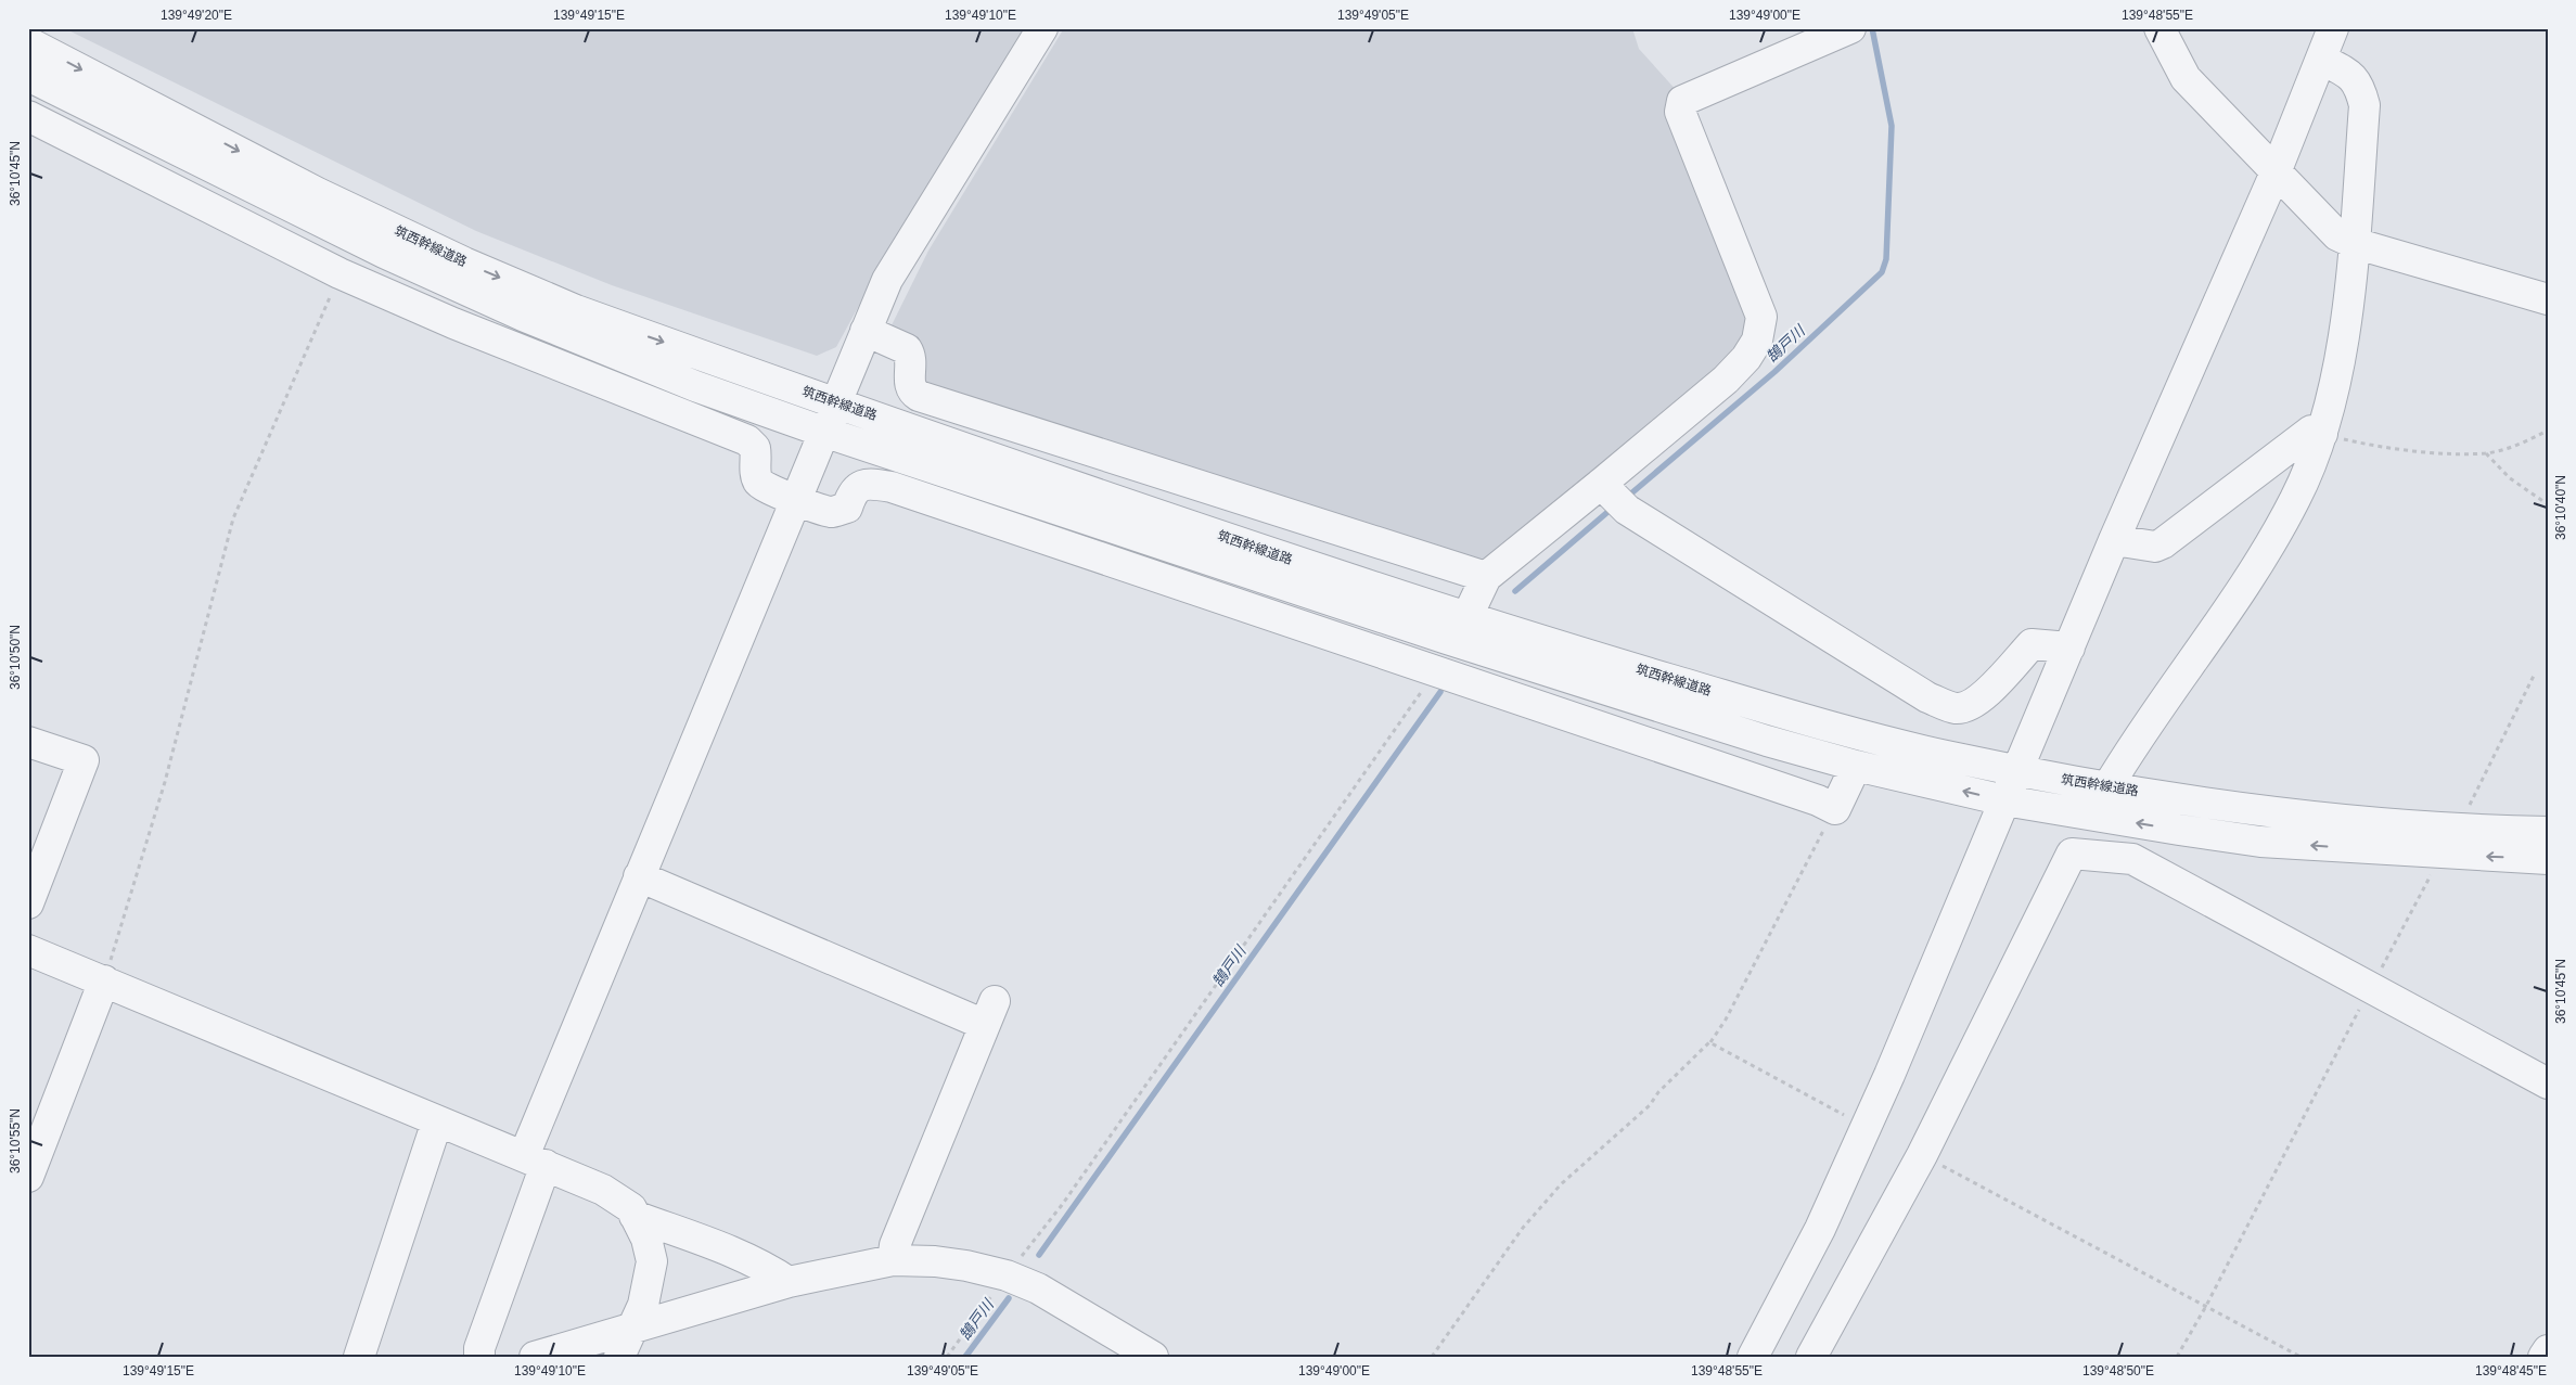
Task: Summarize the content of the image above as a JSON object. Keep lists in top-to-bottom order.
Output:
{
  "streets": {
    "street": ["筑西幹線道路"]
  },
  "water": ["鵠戸川"],
  "coordinates": [
    "139°49'20\"E",
    "139°49'15\"E",
    "139°49'10\"E",
    "139°49'05\"E",
    "139°49'00\"E",
    "139°48'55\"E",
    "36°10'45\"N",
    "36°10'40\"N",
    "36°10'50\"N",
    "36°10'55\"N",
    "139°48'50\"E",
    "139°48'45\"E"
  ]
}
